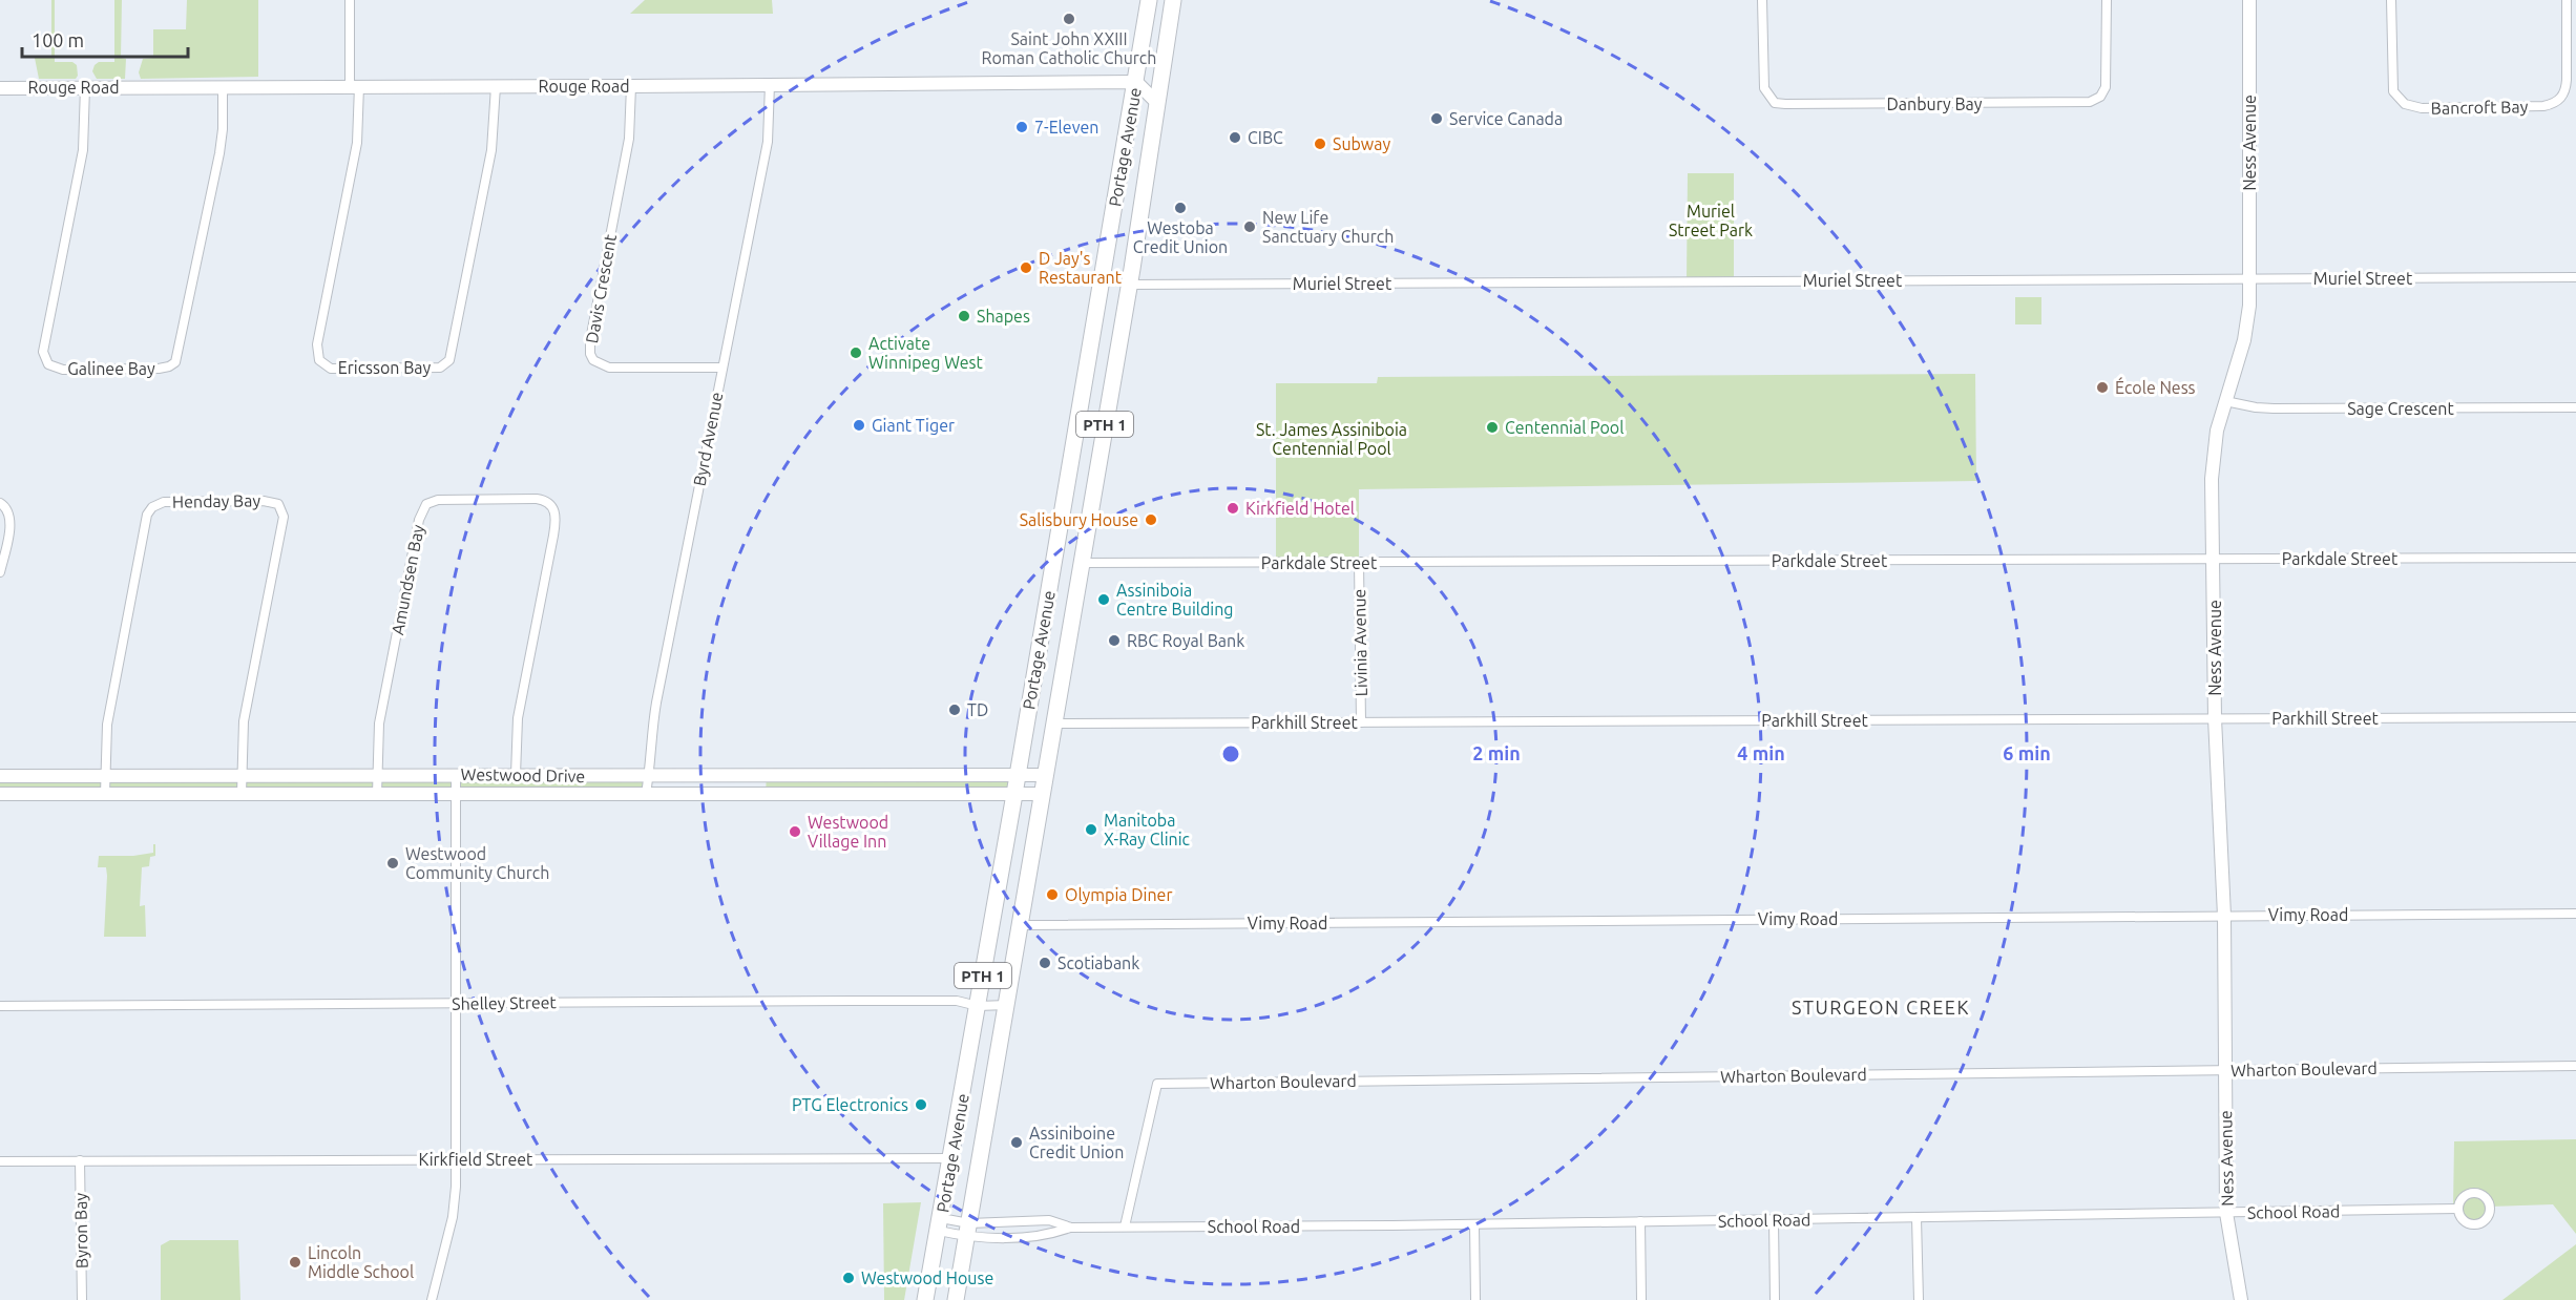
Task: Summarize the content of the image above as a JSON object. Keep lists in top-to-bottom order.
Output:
{
  "streets": {
    "highway": ["Portage Avenue", "PTH 1"],
    "street": [
      "Rouge Road",
      "Danbury Bay",
      "Bancroft Bay",
      "Ness Avenue",
      "Muriel Street",
      "Davis Crescent",
      "Ericsson Bay",
      "Galinee Bay",
      "Sage Crescent",
      "Byrd Avenue",
      "Henday Bay",
      "Parkdale Street",
      "Amundsen Bay",
      "Livinia Avenue",
      "Parkhill Street",
      "Westwood Drive",
      "Vimy Road",
      "Shelley Street",
      "Wharton Boulevard",
      "Kirkfield Street",
      "School Road",
      "Byron Bay"
    ]
  },
  "crossings": [
    ["Rouge Road", "Portage Avenue"],
    ["Rouge Road", "Davis Crescent"],
    ["Rouge Road", "Ericsson Bay"],
    ["Rouge Road", "Galinee Bay"],
    ["Rouge Road", "Byrd Avenue"],
    ["Ness Avenue", "Muriel Street"],
    ["Ness Avenue", "Sage Crescent"],
    ["Ness Avenue", "Parkdale Street"],
    ["Ness Avenue", "Parkhill Street"],
    ["Ness Avenue", "Vimy Road"],
    ["Ness Avenue", "Wharton Boulevard"],
    ["Ness Avenue", "School Road"],
    ["Portage Avenue", "Muriel Street"],
    ["Portage Avenue", "Parkdale Street"],
    ["Portage Avenue", "Parkhill Street"],
    ["Portage Avenue", "Westwood Drive"],
    ["Portage Avenue", "Vimy Road"],
    ["Portage Avenue", "Shelley Street"],
    ["Portage Avenue", "Kirkfield Street"],
    ["Portage Avenue", "School Road"],
    ["Davis Crescent", "Byrd Avenue"],
    ["Byrd Avenue", "Westwood Drive"],
    ["Henday Bay", "Westwood Drive"],
    ["Parkdale Street", "Livinia Avenue"],
    ["Amundsen Bay", "Westwood Drive"],
    ["Livinia Avenue", "Parkhill Street"],
    ["Wharton Boulevard", "School Road"],
    ["Kirkfield Street", "Byron Bay"]
  ],
  "districts": ["STURGEON CREEK"],
  "parks": ["Muriel Street Park", "St. James Assiniboia Centennial Pool"],
  "places": [
    "Saint John XXIII Roman Catholic Church",
    "Service Canada",
    "7-Eleven",
    "CIBC",
    "Subway",
    "Westoba Credit Union",
    "New Life Sanctuary Church",
    "D Jay's Restaurant",
    "Shapes",
    "Activate Winnipeg West",
    "École Ness",
    "Giant Tiger",
    "Centennial Pool",
    "Kirkfield Hotel",
    "Salisbury House",
    "Assiniboia Centre Building",
    "RBC Royal Bank",
    "TD",
    "Manitoba X-Ray Clinic",
    "Westwood Village Inn",
    "Westwood Community Church",
    "Olympia Diner",
    "Scotiabank",
    "PTG Electronics",
    "Assiniboine Credit Union",
    "Lincoln Middle School",
    "Westwood House"
  ],
  "scale_bar": "100 m",
  "rings": ["2 min", "4 min", "6 min"]
}
